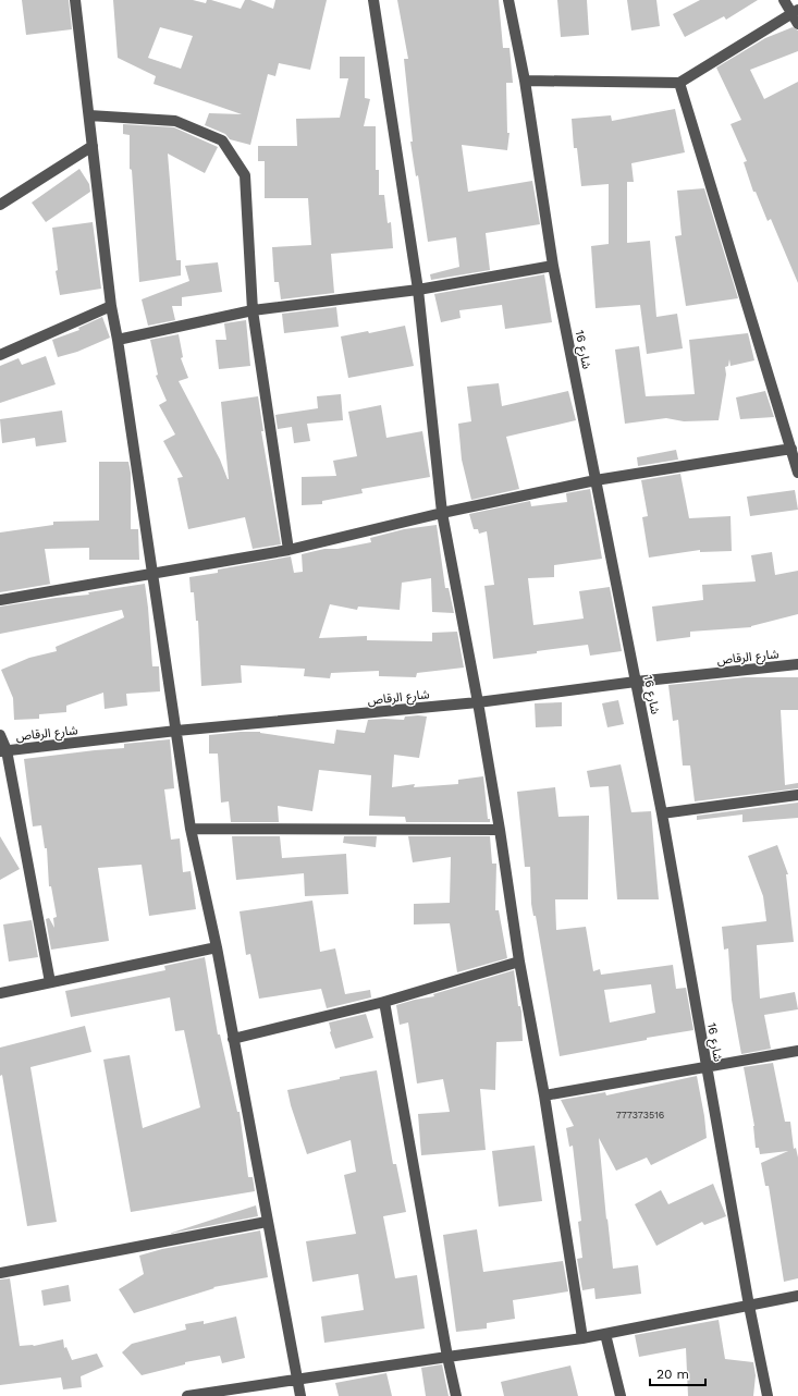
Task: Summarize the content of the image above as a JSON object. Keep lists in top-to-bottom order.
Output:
{
  "streets": {
    "street": ["شارع 16", "شارع الرقاص"]
  },
  "crossings": [
    ["شارع 16", "شارع الرقاص"]
  ],
  "house_numbers": ["777373516"],
  "scale_bar": "20 m"
}
